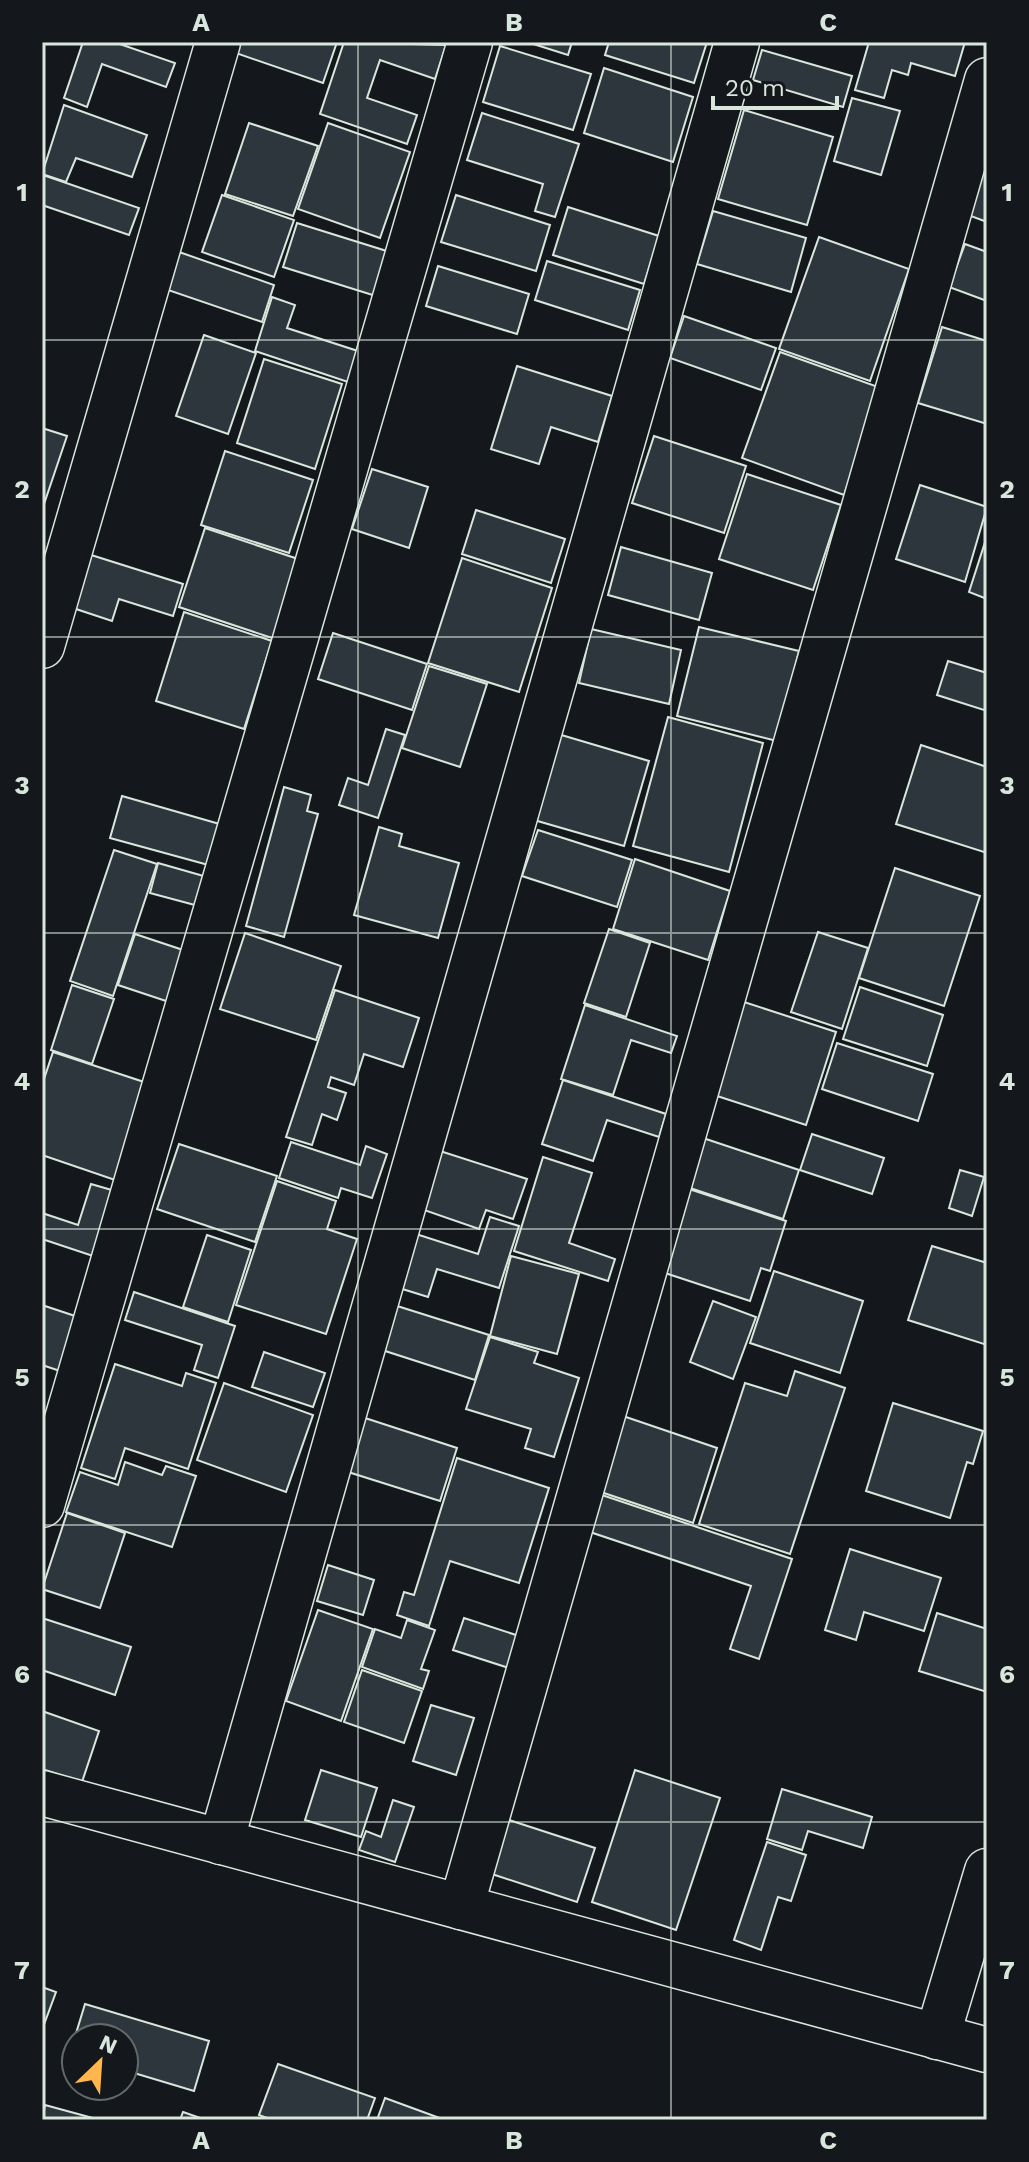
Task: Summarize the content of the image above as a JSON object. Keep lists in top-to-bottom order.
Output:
{
  "scale_bar": "20 m",
  "north": "top right",
  "grid": {
    "columns": ["A", "B", "C"],
    "rows": [
      "1",
      "2",
      "3",
      "4",
      "5",
      "6",
      "7"
    ]
  }
}
